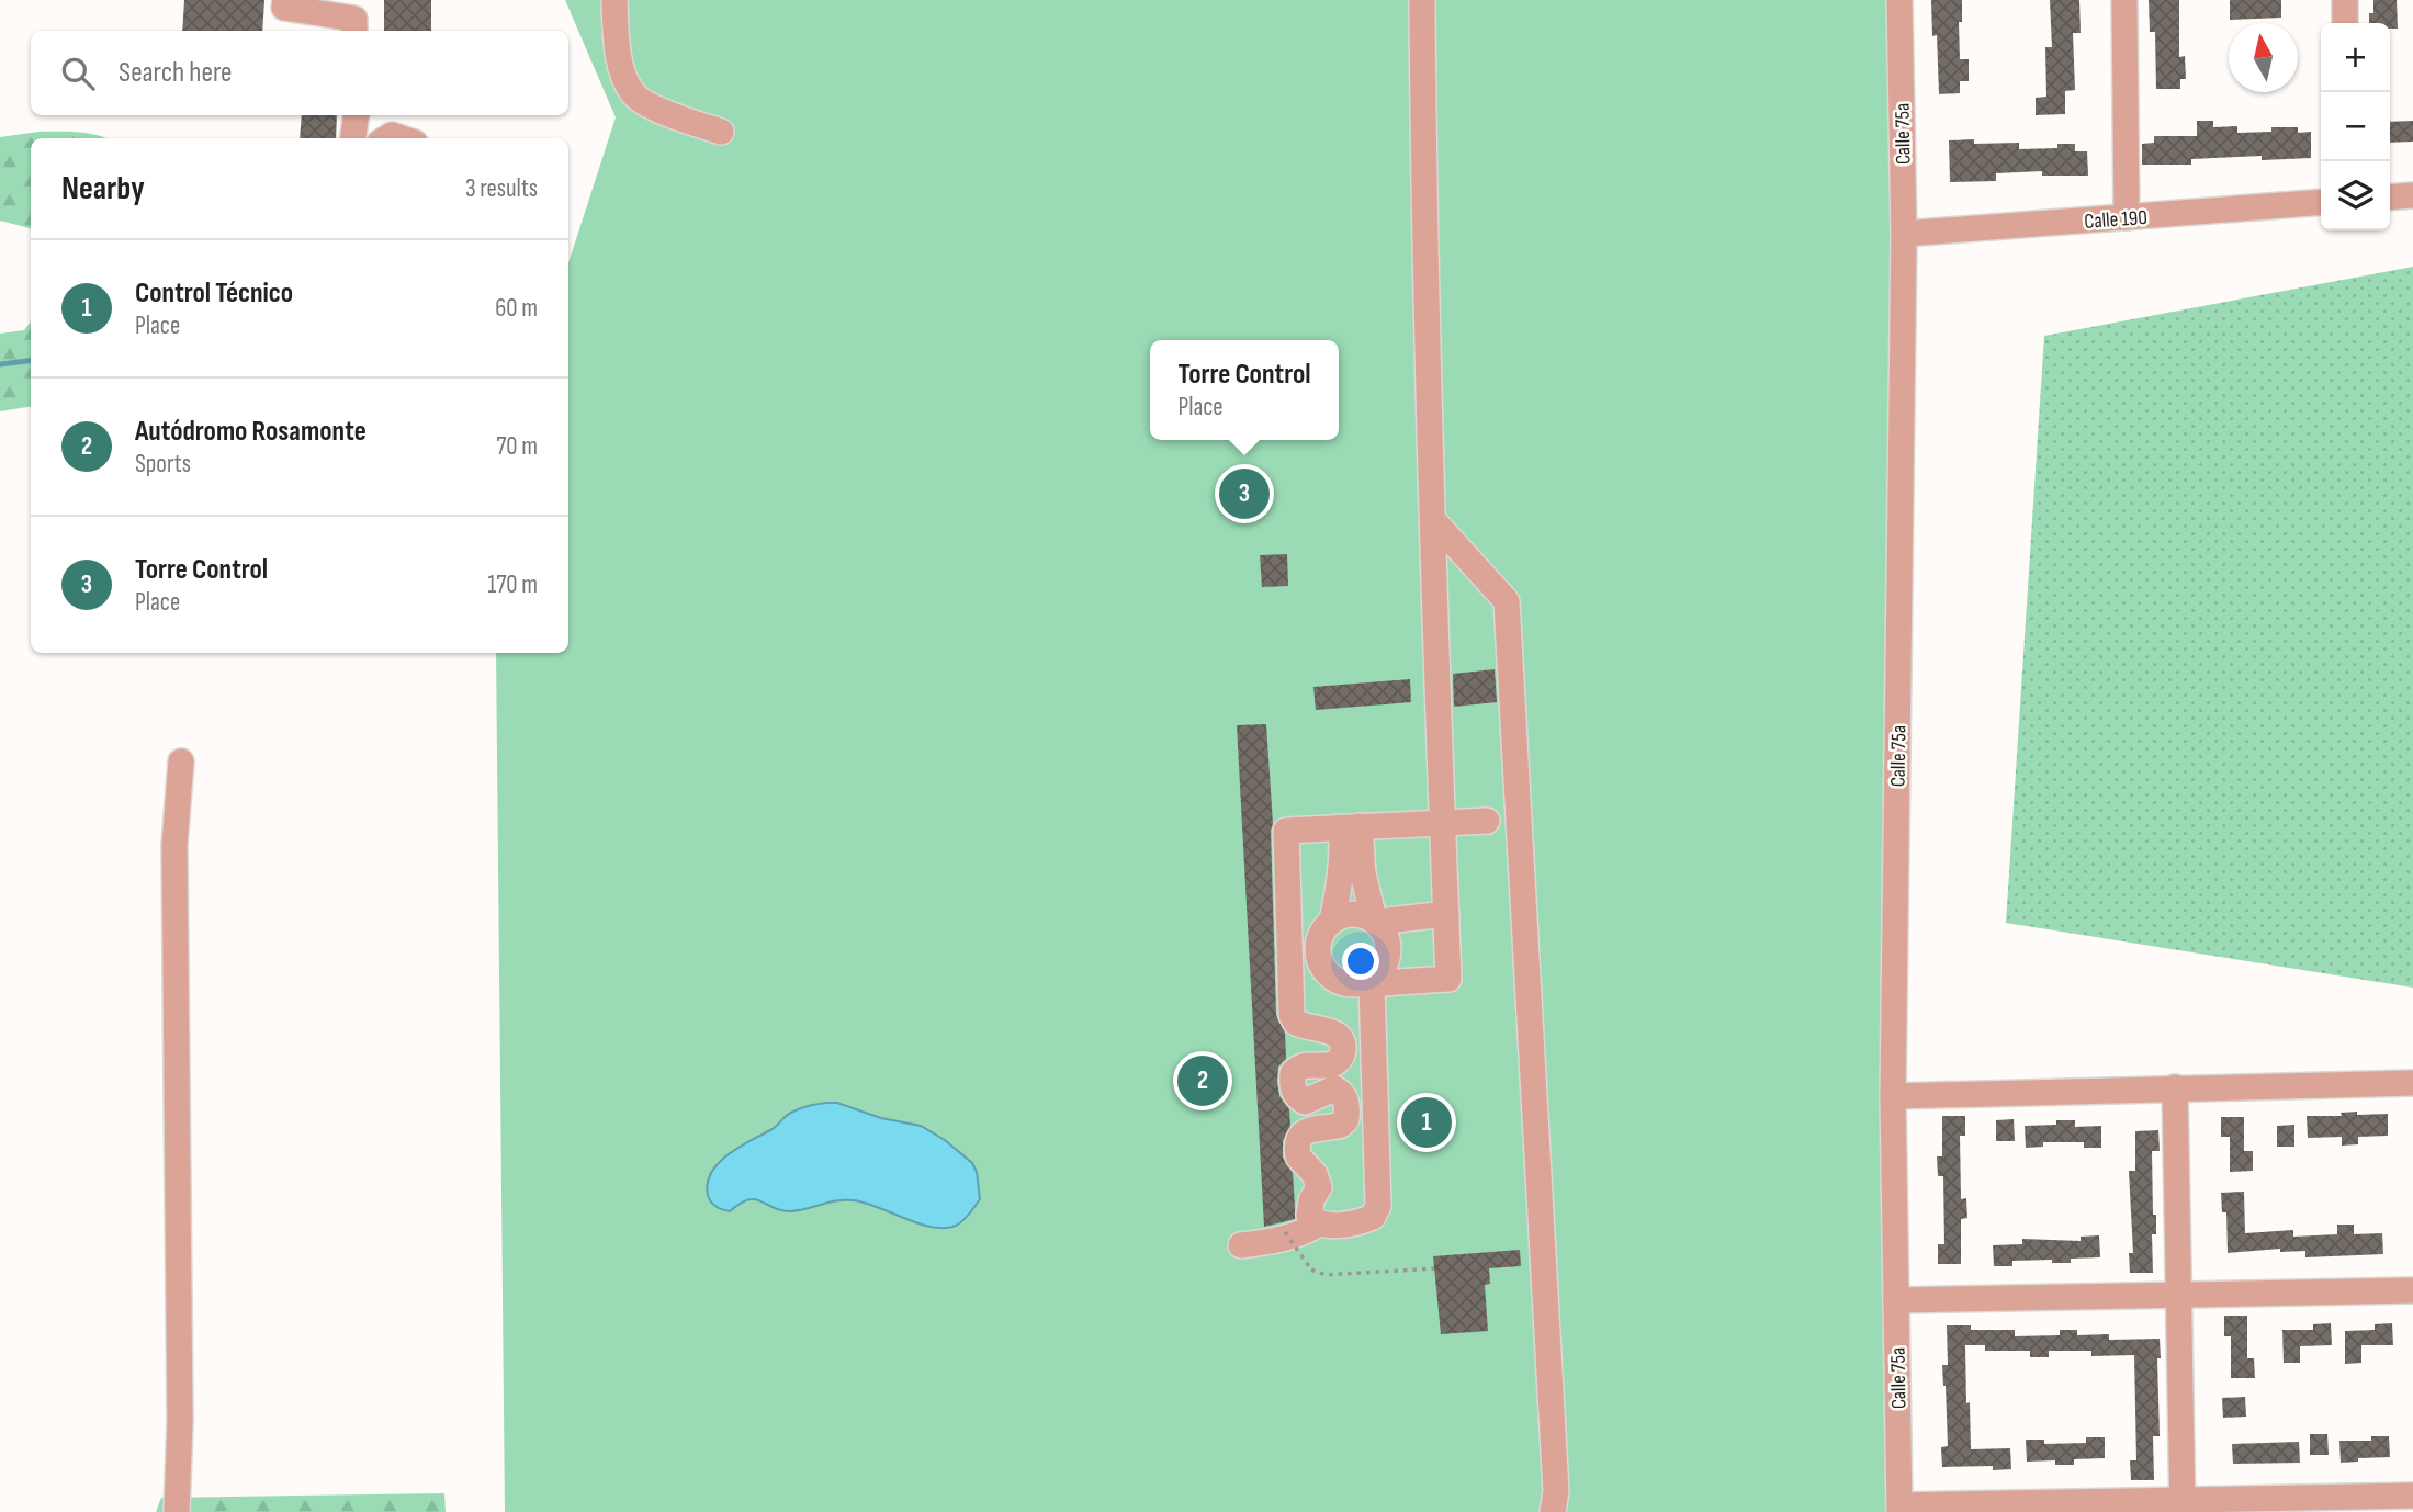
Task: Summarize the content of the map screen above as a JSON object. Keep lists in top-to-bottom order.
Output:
{
  "streets": {
    "street": ["Calle 75a", "Calle 190"]
  },
  "crossings": [
    ["Calle 75a", "Calle 190"]
  ],
  "north": "top",
  "page": {
    "map_buttons": ["+", "−"],
    "search": "Search here",
    "heading": ["Nearby", "3 results"],
    "list": [
      {
        "mark": "1",
        "name": "Control Técnico",
        "note": "Place",
        "value": "60 m"
      },
      {
        "mark": "2",
        "name": "Autódromo Rosamonte",
        "note": "Sports",
        "value": "70 m"
      },
      {
        "mark": "3",
        "name": "Torre Control",
        "note": "Place",
        "value": "170 m"
      }
    ],
    "popup": ["Torre Control", "Place"],
    "pins": ["3", "2", "1"]
  }
}
